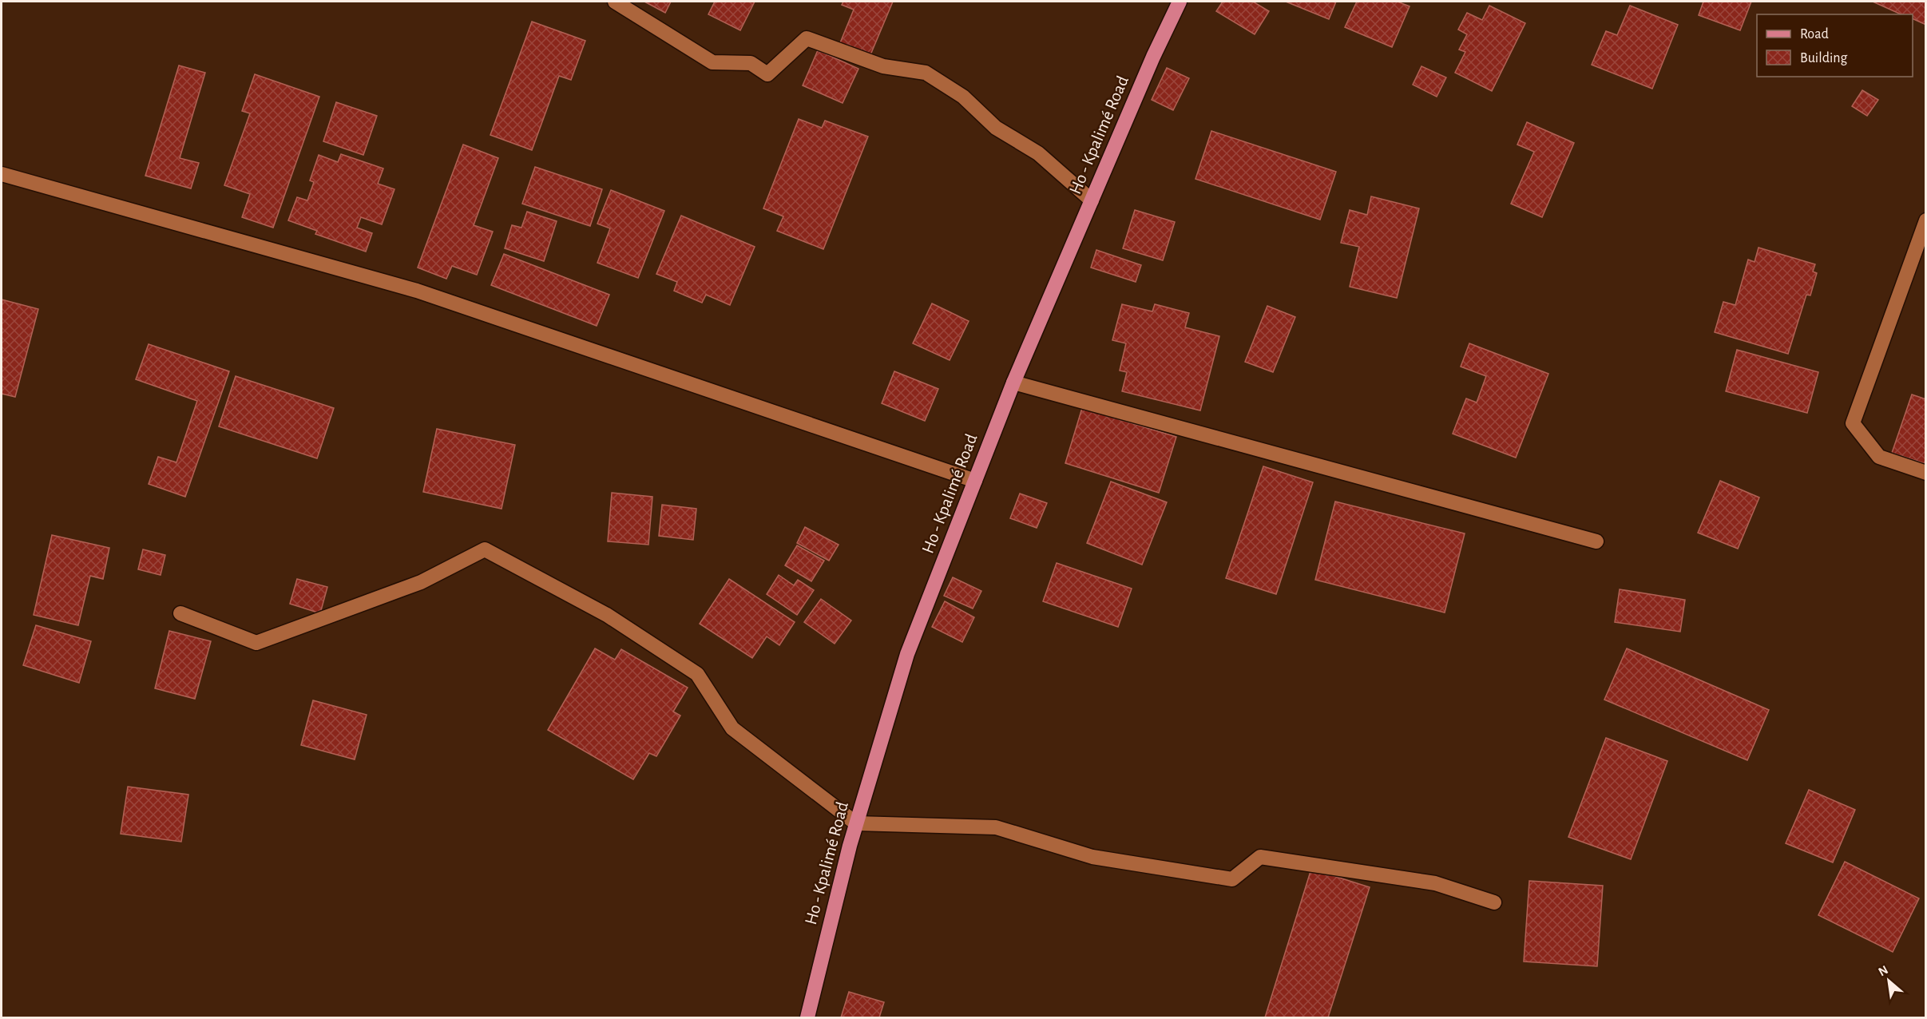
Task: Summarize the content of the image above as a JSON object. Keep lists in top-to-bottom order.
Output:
{
  "streets": {
    "main road": ["Ho - Kpalimé Road"]
  },
  "legend": ["Road", "Building"],
  "north": "top left"
}
